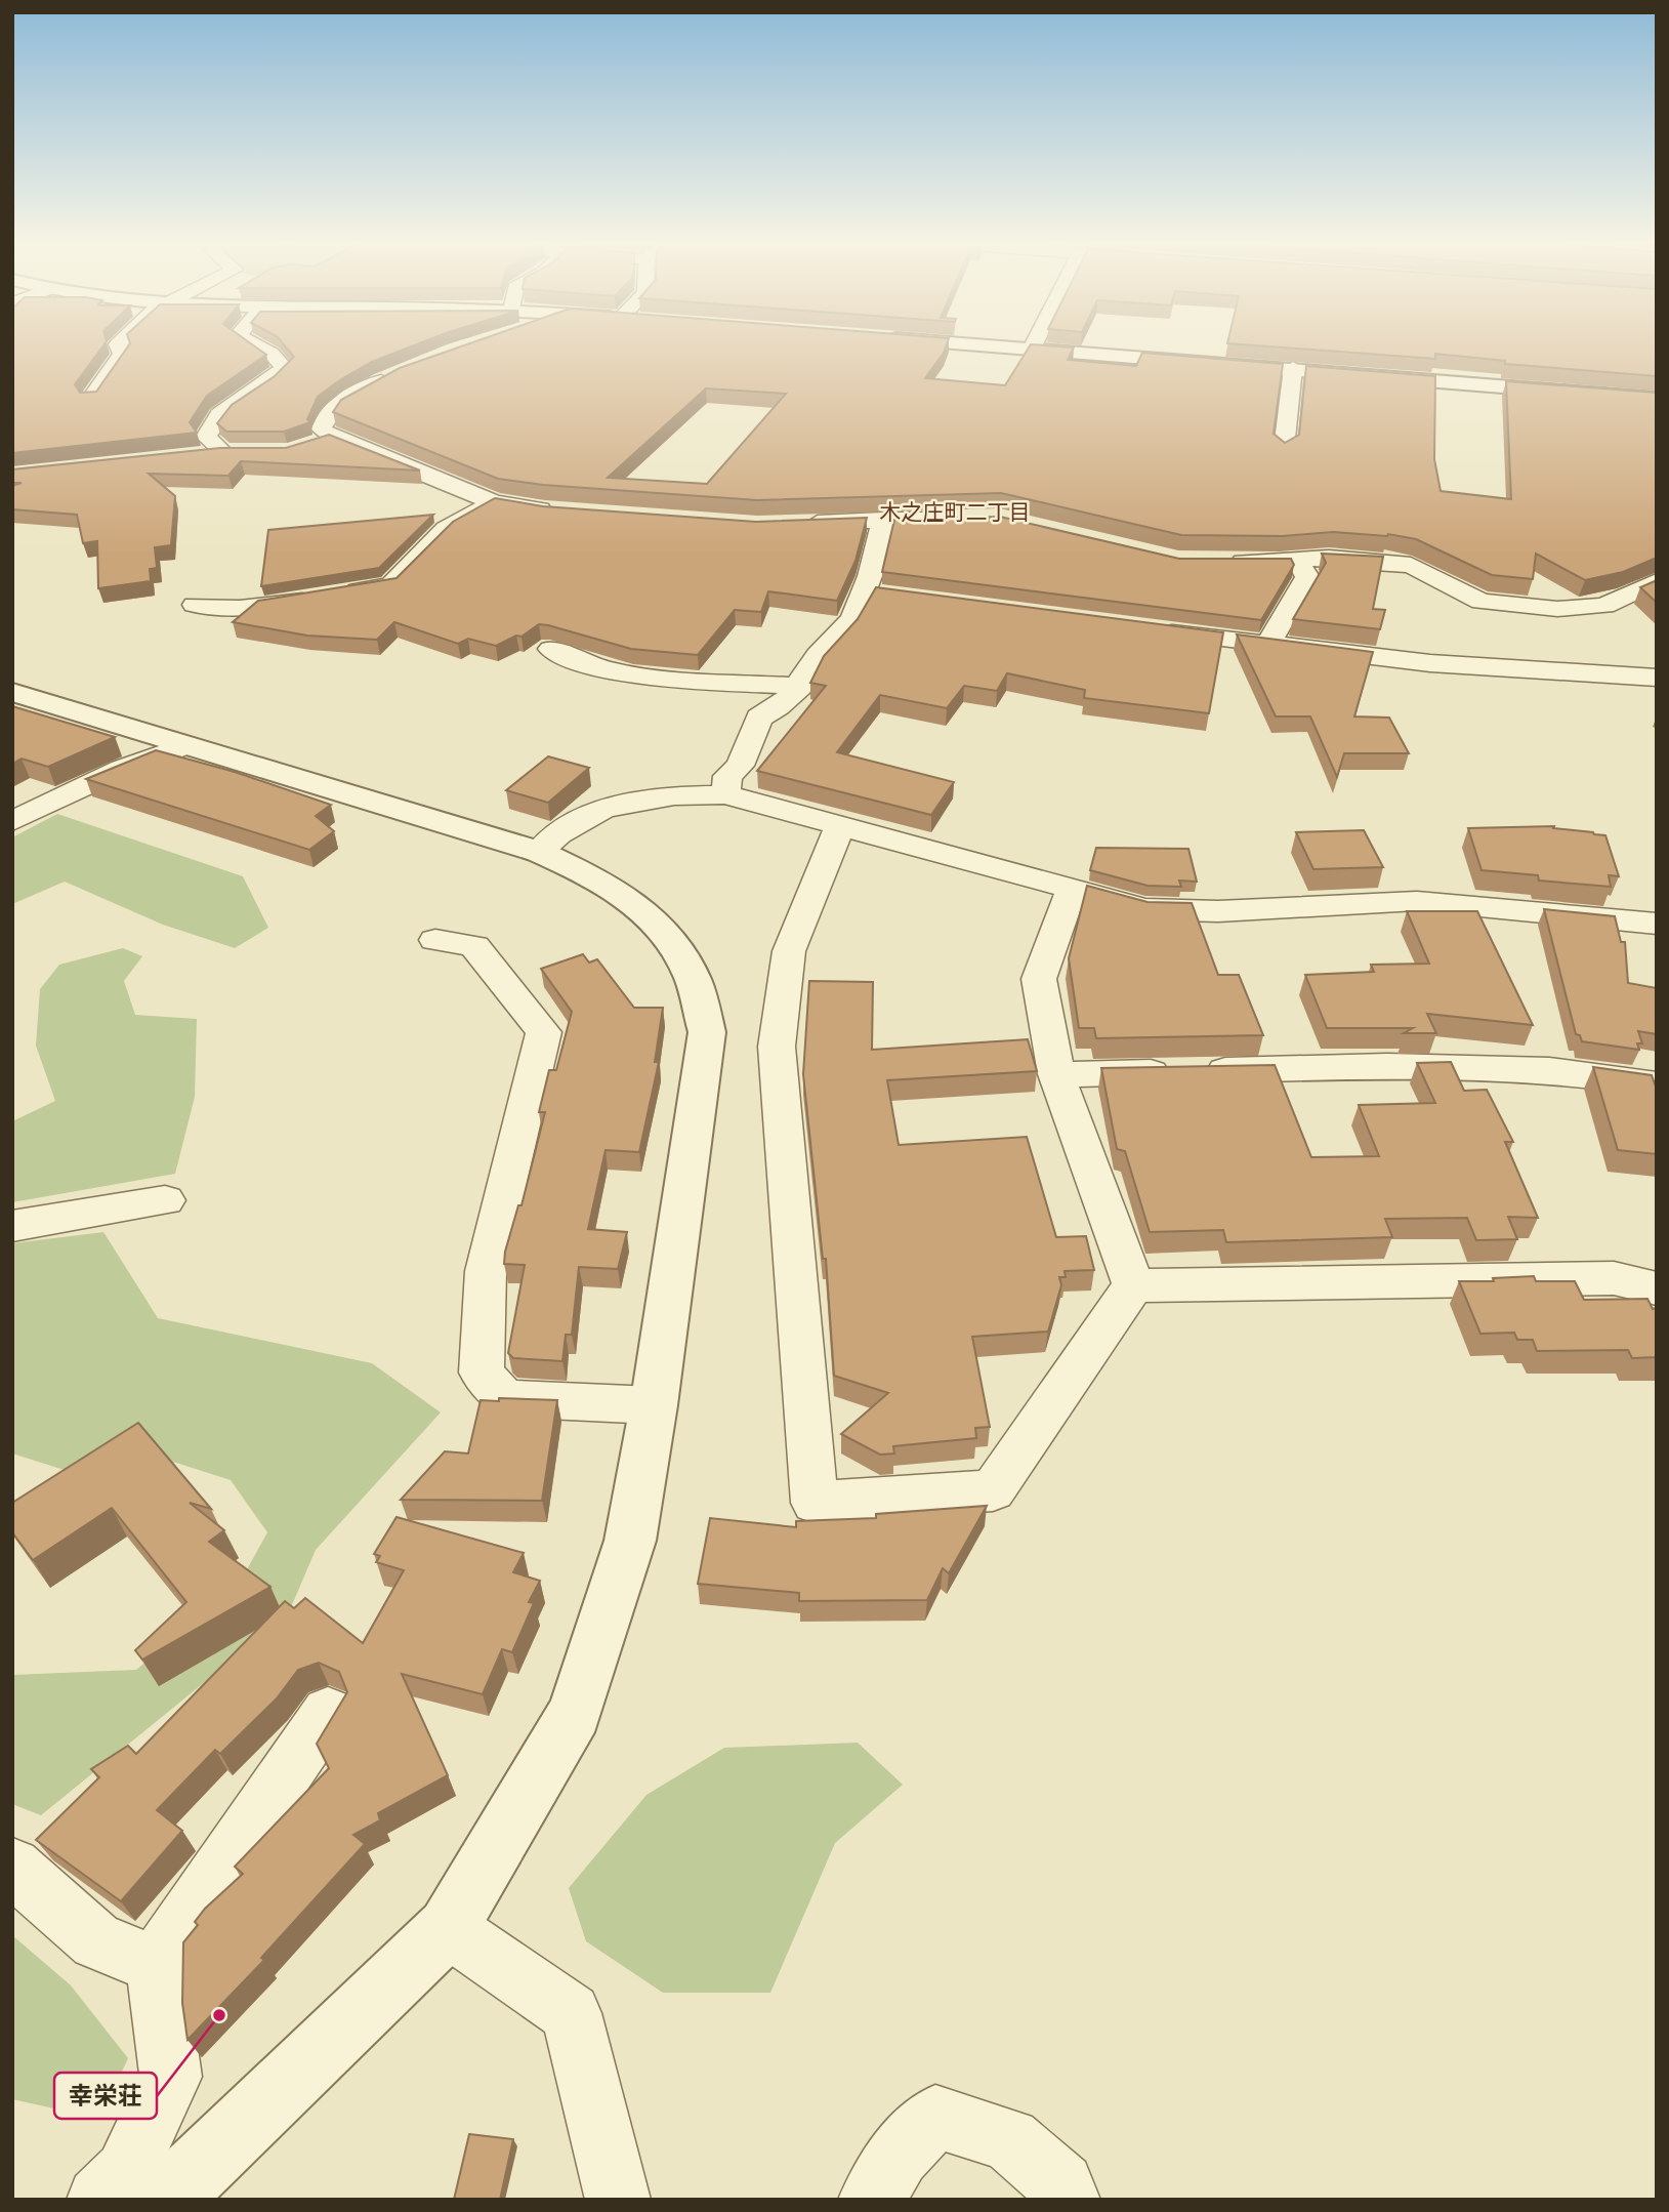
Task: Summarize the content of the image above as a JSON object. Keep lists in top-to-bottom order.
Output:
{
  "districts": ["木之庄町二丁目"],
  "places": ["幸栄荘"]
}
